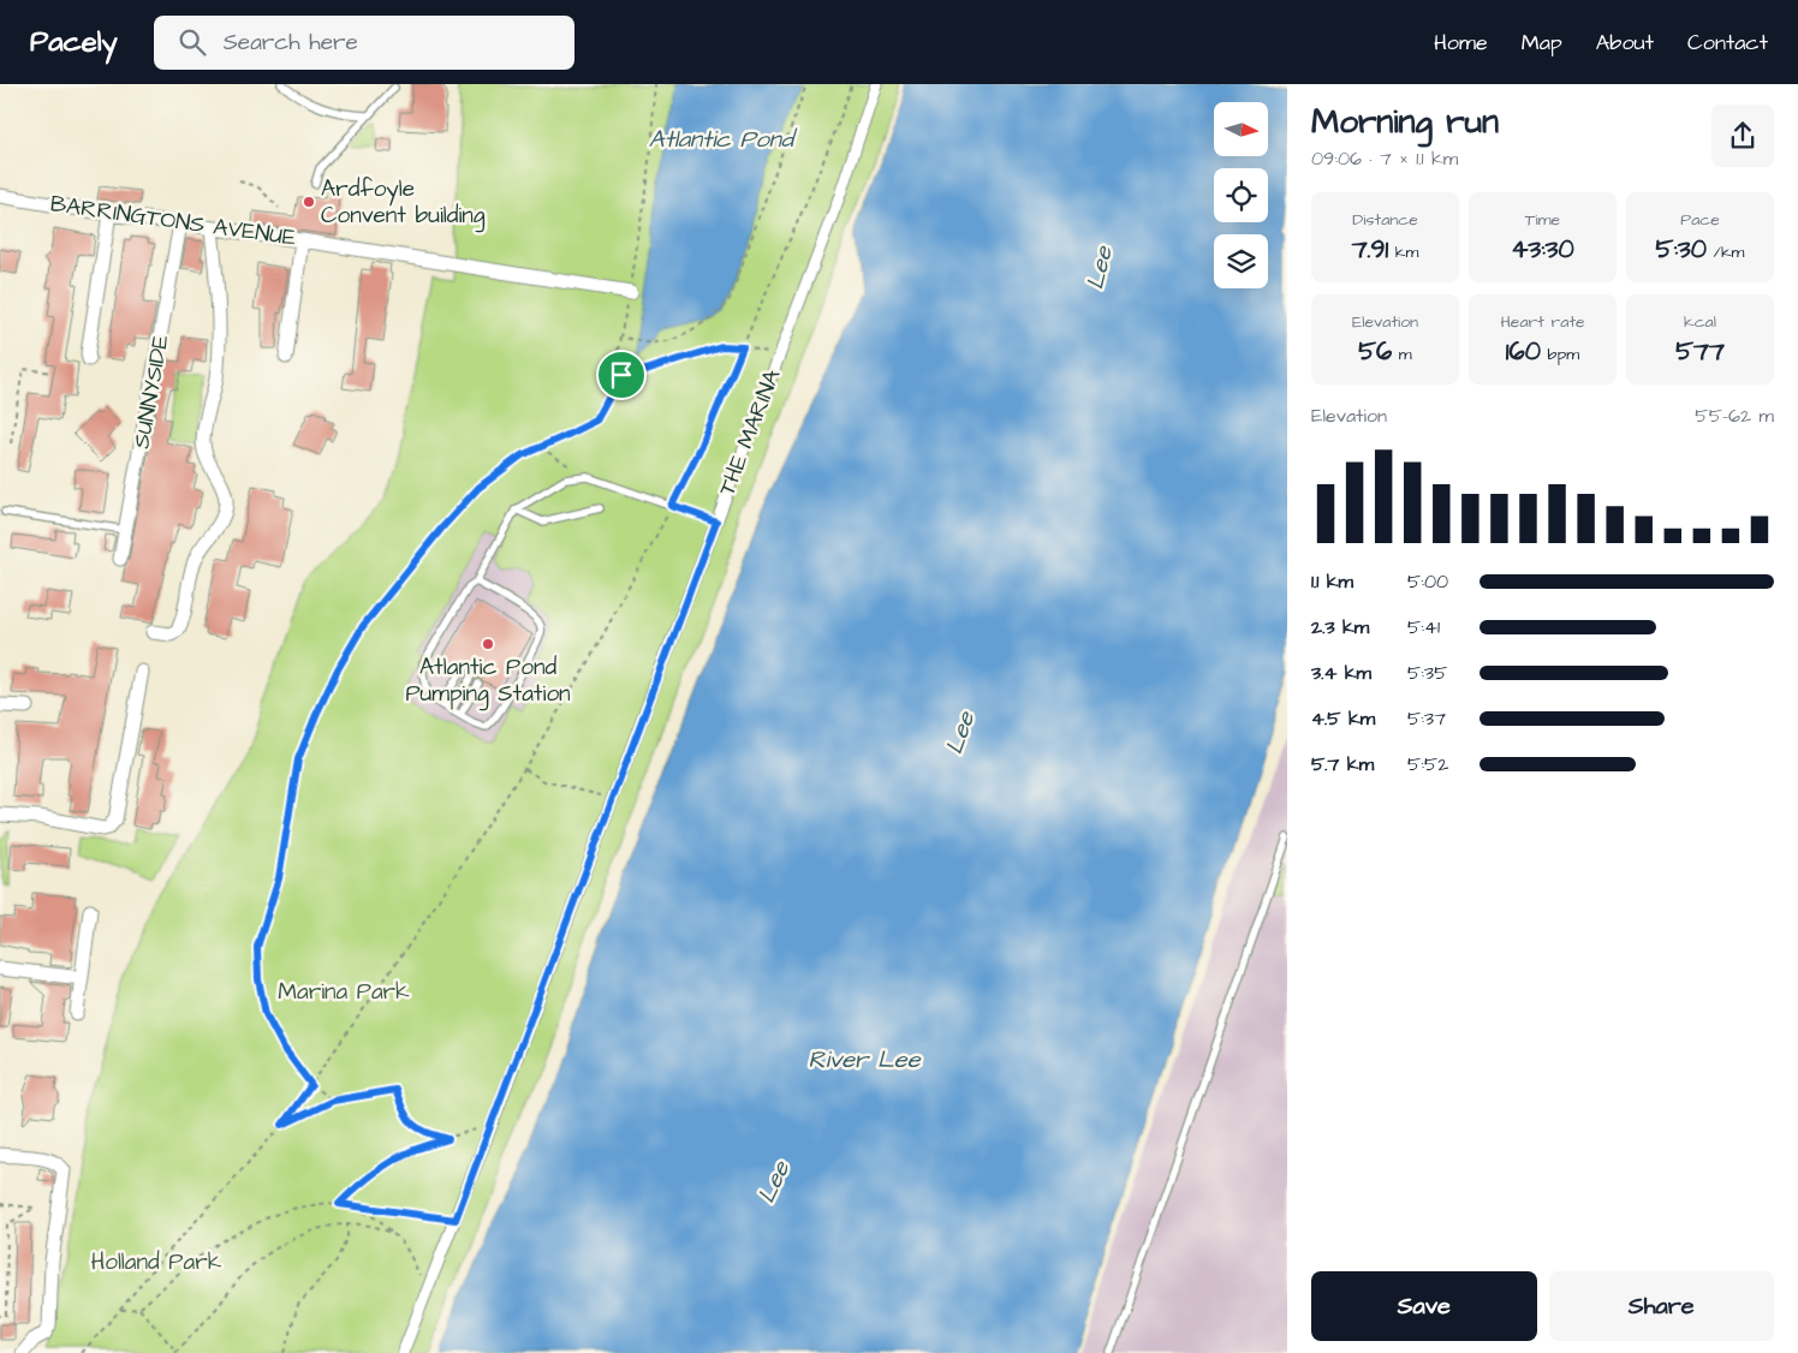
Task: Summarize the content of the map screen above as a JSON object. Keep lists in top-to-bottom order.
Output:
{
  "streets": {
    "street": ["BARRINGTONS AVENUE", "SUNNYSIDE", "THE MARINA"]
  },
  "crossings": [
    ["BARRINGTONS AVENUE", "SUNNYSIDE"]
  ],
  "water": ["Atlantic Pond", "Lee", "River Lee"],
  "parks": ["Marina Park", "Holland Park"],
  "places": ["Ardfoyle Convent building", "Atlantic Pond Pumping Station"],
  "north": "right",
  "page": {
    "header": "Pacely",
    "search": "Search here",
    "nav": [
      "Home",
      "Map",
      "About",
      "Contact"
    ],
    "heading": ["Morning run", "09:06 · 7 × 1.1 km"],
    "stats": [
      ["Distance", "7.91 km"],
      ["Time", "43:30"],
      ["Pace", "5:30 /km"],
      ["Elevation", "56 m"],
      ["Heart rate", "160 bpm"],
      ["kcal", "577"]
    ],
    "chart": ["Elevation", "55–62 m"],
    "list": [
      {
        "name": "1.1 km",
        "note": "5:00"
      },
      {
        "name": "2.3 km",
        "note": "5:41"
      },
      {
        "name": "3.4 km",
        "note": "5:35"
      },
      {
        "name": "4.5 km",
        "note": "5:37"
      },
      {
        "name": "5.7 km",
        "note": "5:52"
      }
    ],
    "buttons": ["Save", "Share"]
  }
}
